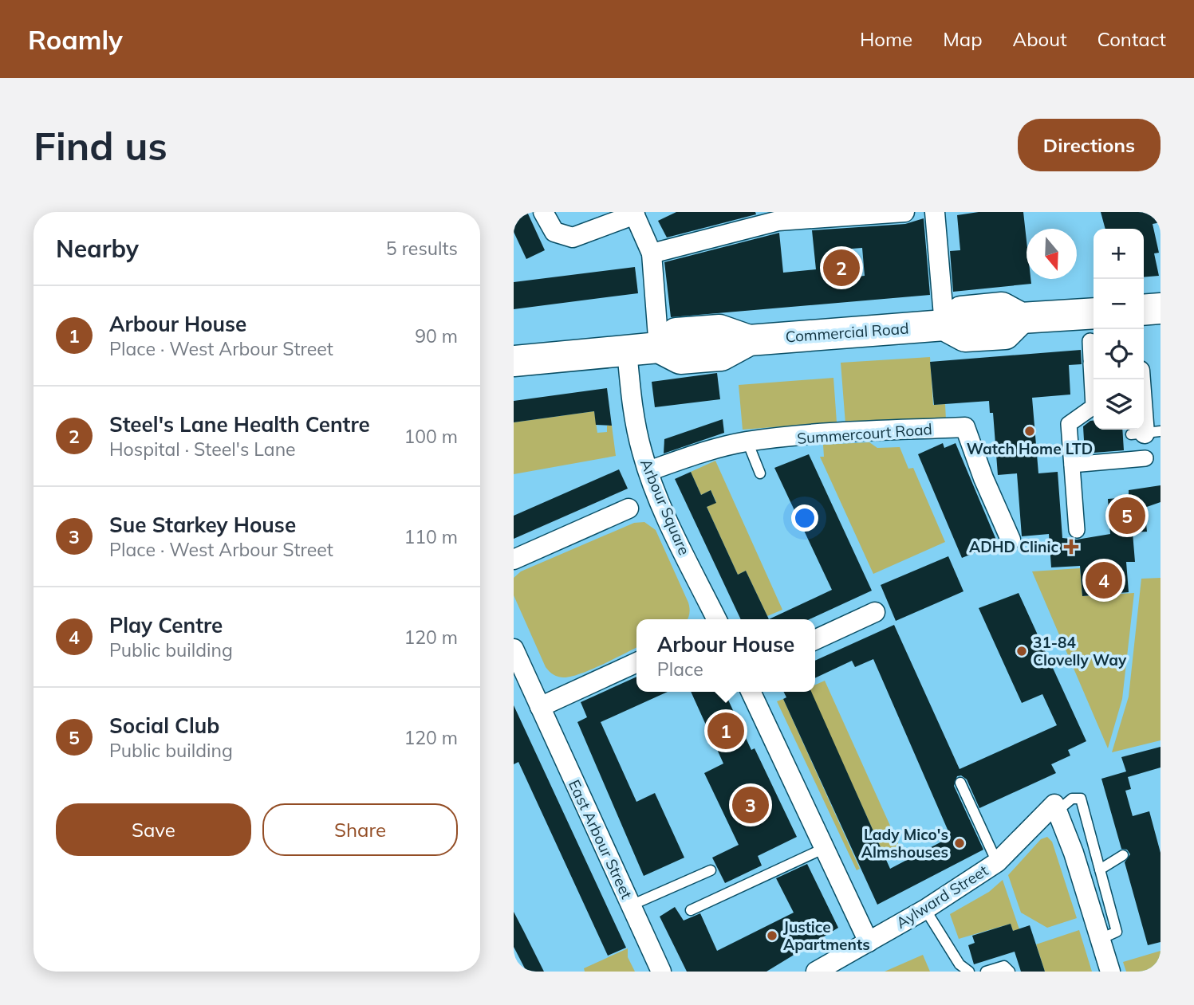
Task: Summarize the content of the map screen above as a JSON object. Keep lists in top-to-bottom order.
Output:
{
  "streets": {
    "highway": ["Commercial Road"],
    "street": [
      "Summercourt Road",
      "Arbour Square",
      "East Arbour Street",
      "Aylward Street"
    ]
  },
  "crossings": [
    ["Commercial Road", "Arbour Square"],
    ["Summercourt Road", "Arbour Square"]
  ],
  "places": {
    "other": [
      "Watch Home LTD",
      "31-84 Clovelly Way",
      "Lady Mico's Almshouses",
      "Justice Apartments"
    ],
    "health": ["ADHD Clinic"]
  },
  "north": "bottom",
  "page": {
    "header": "Roamly",
    "nav": [
      "Home",
      "Map",
      "About",
      "Contact"
    ],
    "buttons": [
      "Directions",
      ["Save", "Share"]
    ],
    "title": "Find us",
    "heading": ["Nearby", "5 results"],
    "map_buttons": ["+", "−"],
    "pins": [
      "2",
      "5",
      "4",
      "1",
      "3"
    ],
    "list": [
      {
        "mark": "1",
        "name": "Arbour House",
        "note": "Place · West Arbour Street",
        "value": "90 m"
      },
      {
        "mark": "2",
        "name": "Steel's Lane Health Centre",
        "note": "Hospital · Steel's Lane",
        "value": "100 m"
      },
      {
        "mark": "3",
        "name": "Sue Starkey House",
        "note": "Place · West Arbour Street",
        "value": "110 m"
      },
      {
        "mark": "4",
        "name": "Play Centre",
        "note": "Public building",
        "value": "120 m"
      },
      {
        "mark": "5",
        "name": "Social Club",
        "note": "Public building",
        "value": "120 m"
      }
    ],
    "popup": ["Arbour House", "Place"]
  }
}
